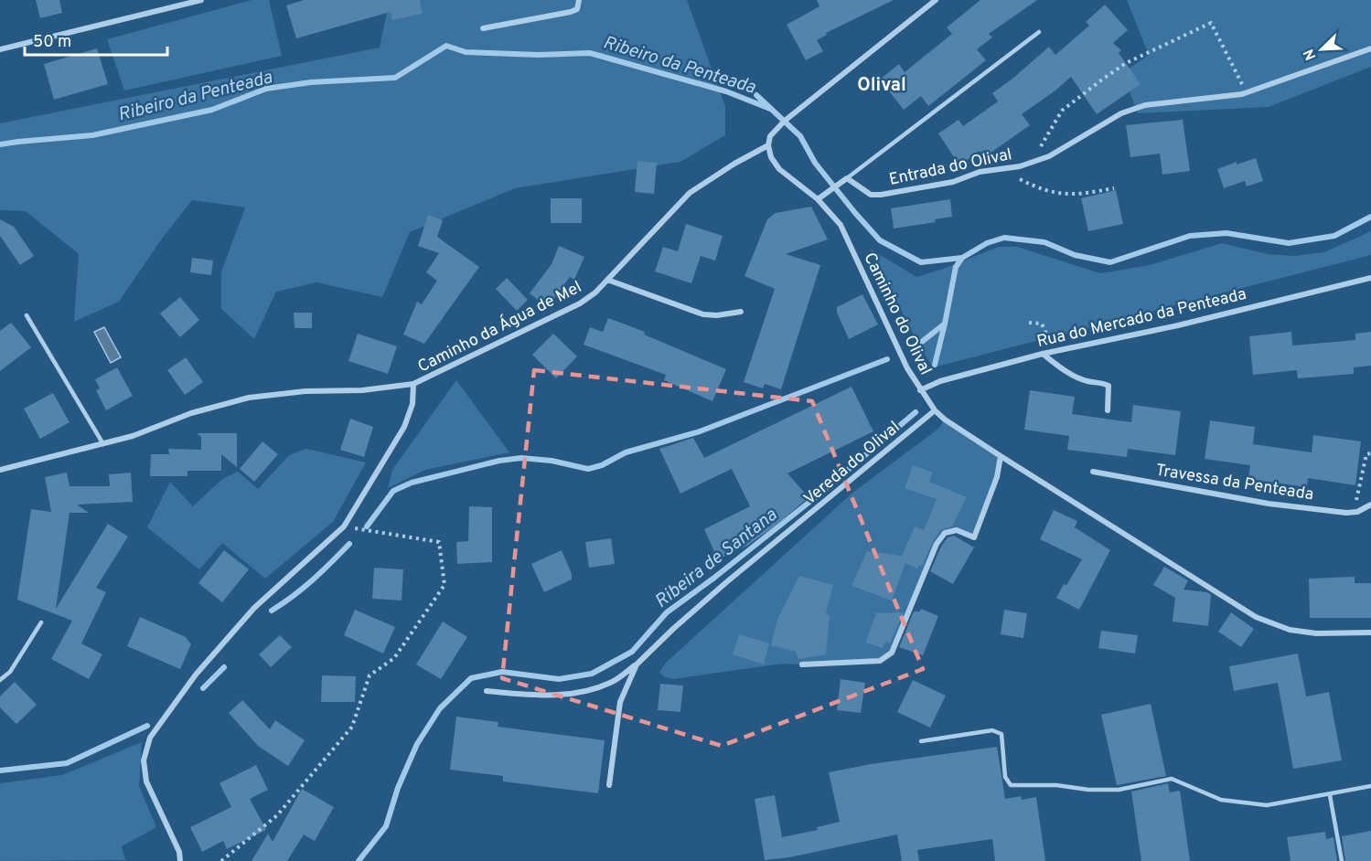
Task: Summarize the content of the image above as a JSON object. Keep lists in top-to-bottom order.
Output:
{
  "streets": {
    "street": [
      "Entrada do Olival",
      "Caminho do Olival",
      "Rua do Mercado da Penteada",
      "Caminho da Água de Mel",
      "Vereda do Olival",
      "Travessa da Penteada"
    ]
  },
  "crossings": [
    ["Caminho do Olival", "Rua do Mercado da Penteada"],
    ["Caminho do Olival", "Caminho da Água de Mel"],
    ["Caminho do Olival", "Vereda do Olival"]
  ],
  "districts": ["Olival"],
  "water": ["Ribeiro da Penteada", "Ribeira de Santana"],
  "scale_bar": "50 m",
  "north": "bottom left"
}
